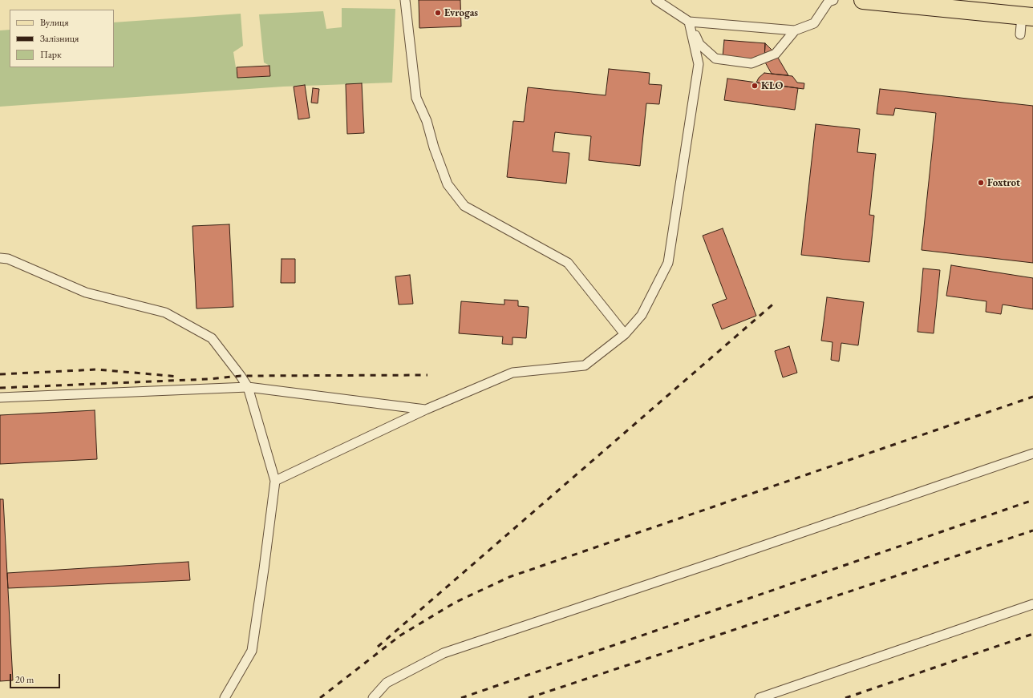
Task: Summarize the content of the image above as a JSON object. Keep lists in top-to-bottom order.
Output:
{
  "places": ["Evrogas", "KLO", "Foxtrot"],
  "legend": ["Вулиця", "Залізниця", "Парк"],
  "scale_bar": "20 m"
}
